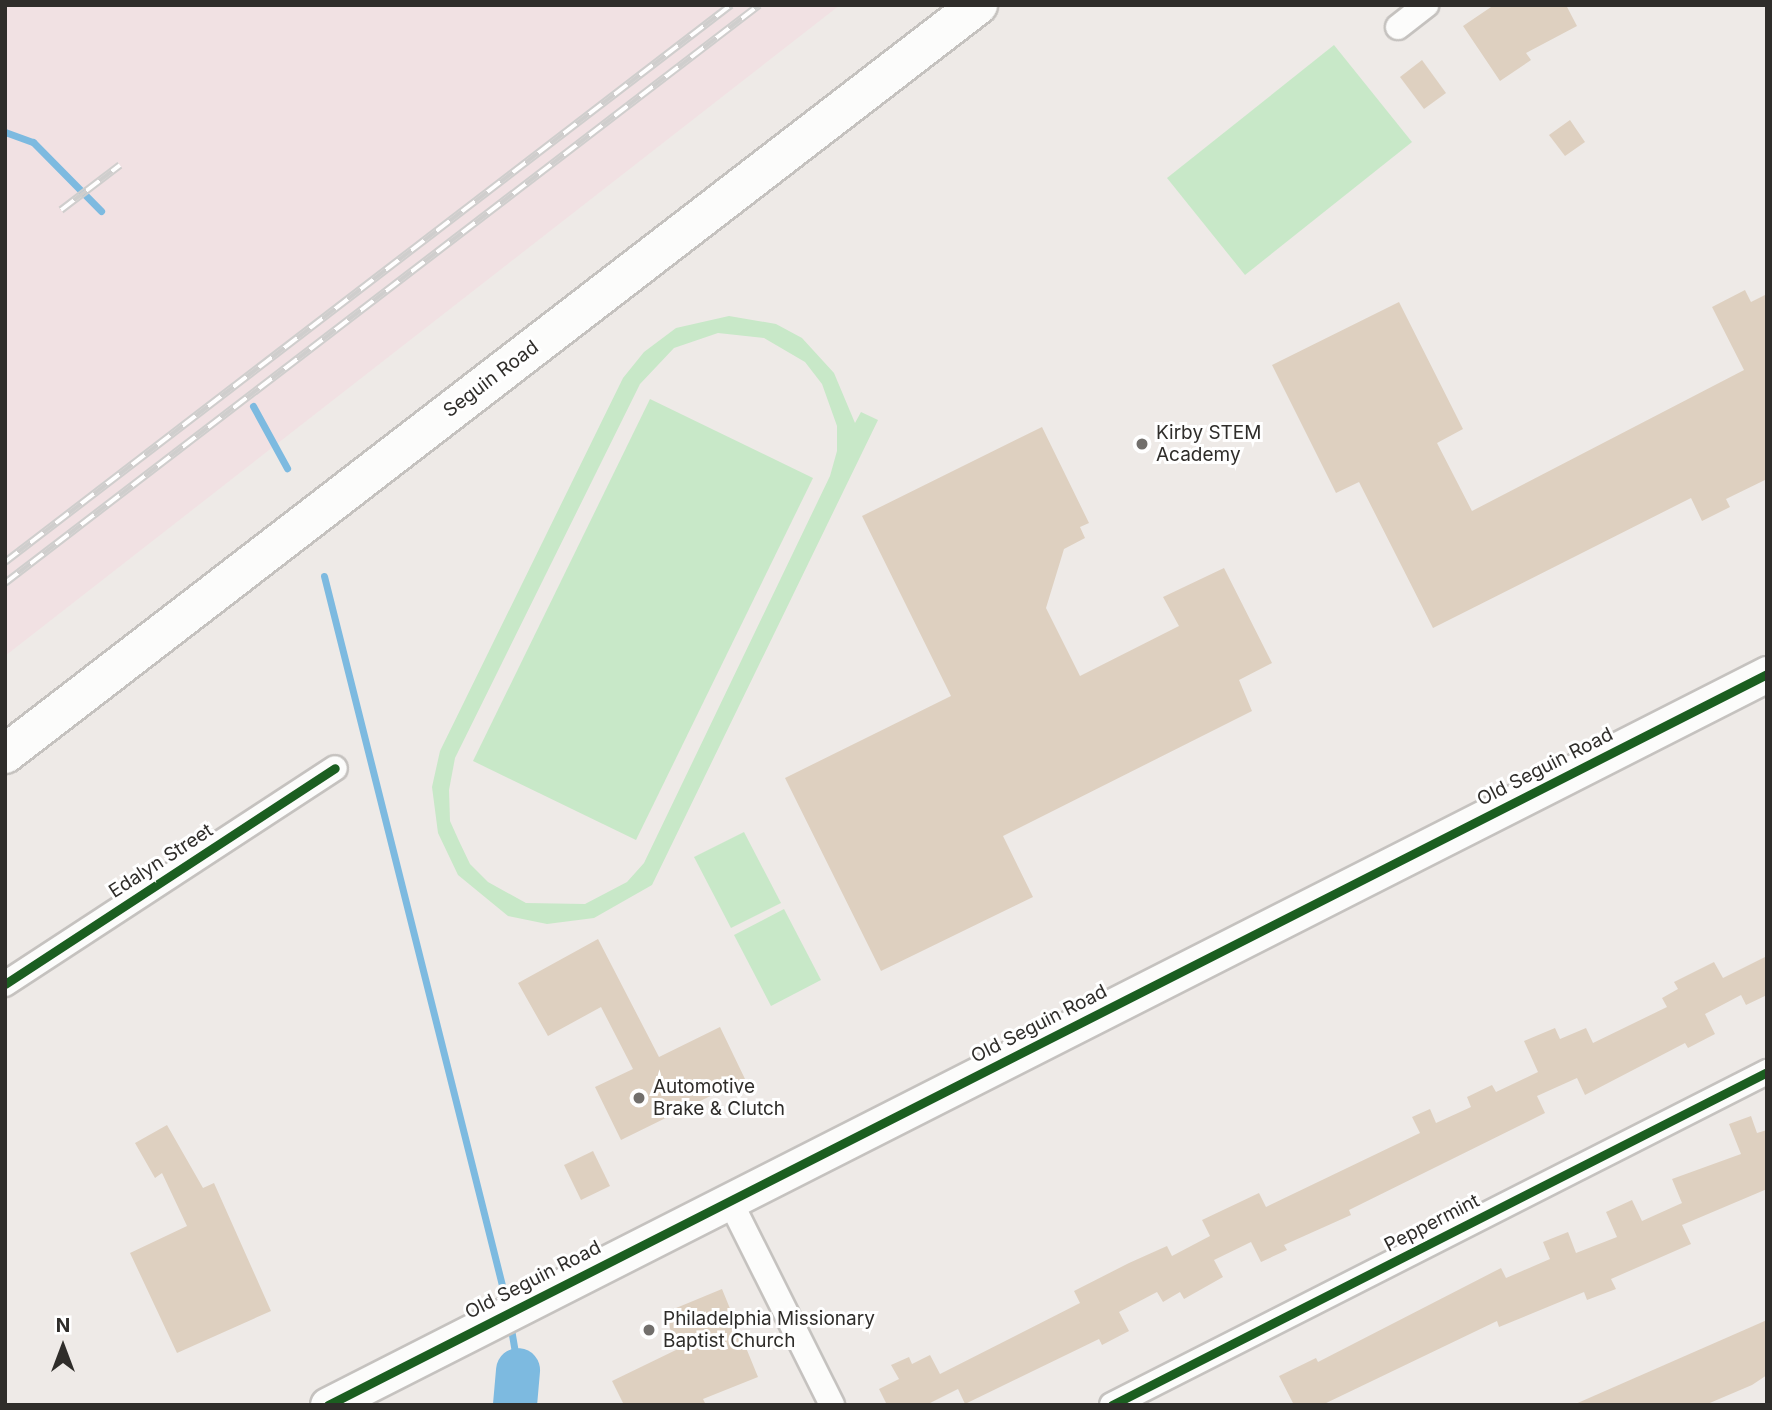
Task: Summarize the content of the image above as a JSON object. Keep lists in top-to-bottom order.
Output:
{
  "streets": {
    "main road": ["Seguin Road"],
    "street": ["Old Seguin Road", "Edalyn Street", "Peppermint"]
  },
  "places": ["Kirby STEM Academy", "Automotive Brake & Clutch", "Philadelphia Missionary Baptist Church"],
  "north": "top"
}
